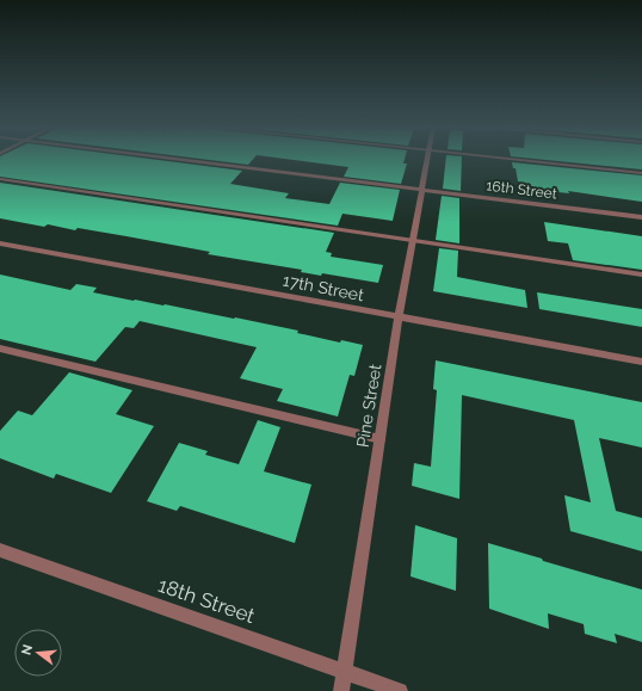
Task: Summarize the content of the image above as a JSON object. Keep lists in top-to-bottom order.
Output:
{
  "streets": {
    "street": [
      "16th Street",
      "17th Street",
      "Pine Street",
      "18th Street"
    ]
  },
  "crossings": [
    ["16th Street", "Pine Street"],
    ["17th Street", "Pine Street"],
    ["Pine Street", "18th Street"]
  ],
  "north": "left"
}
